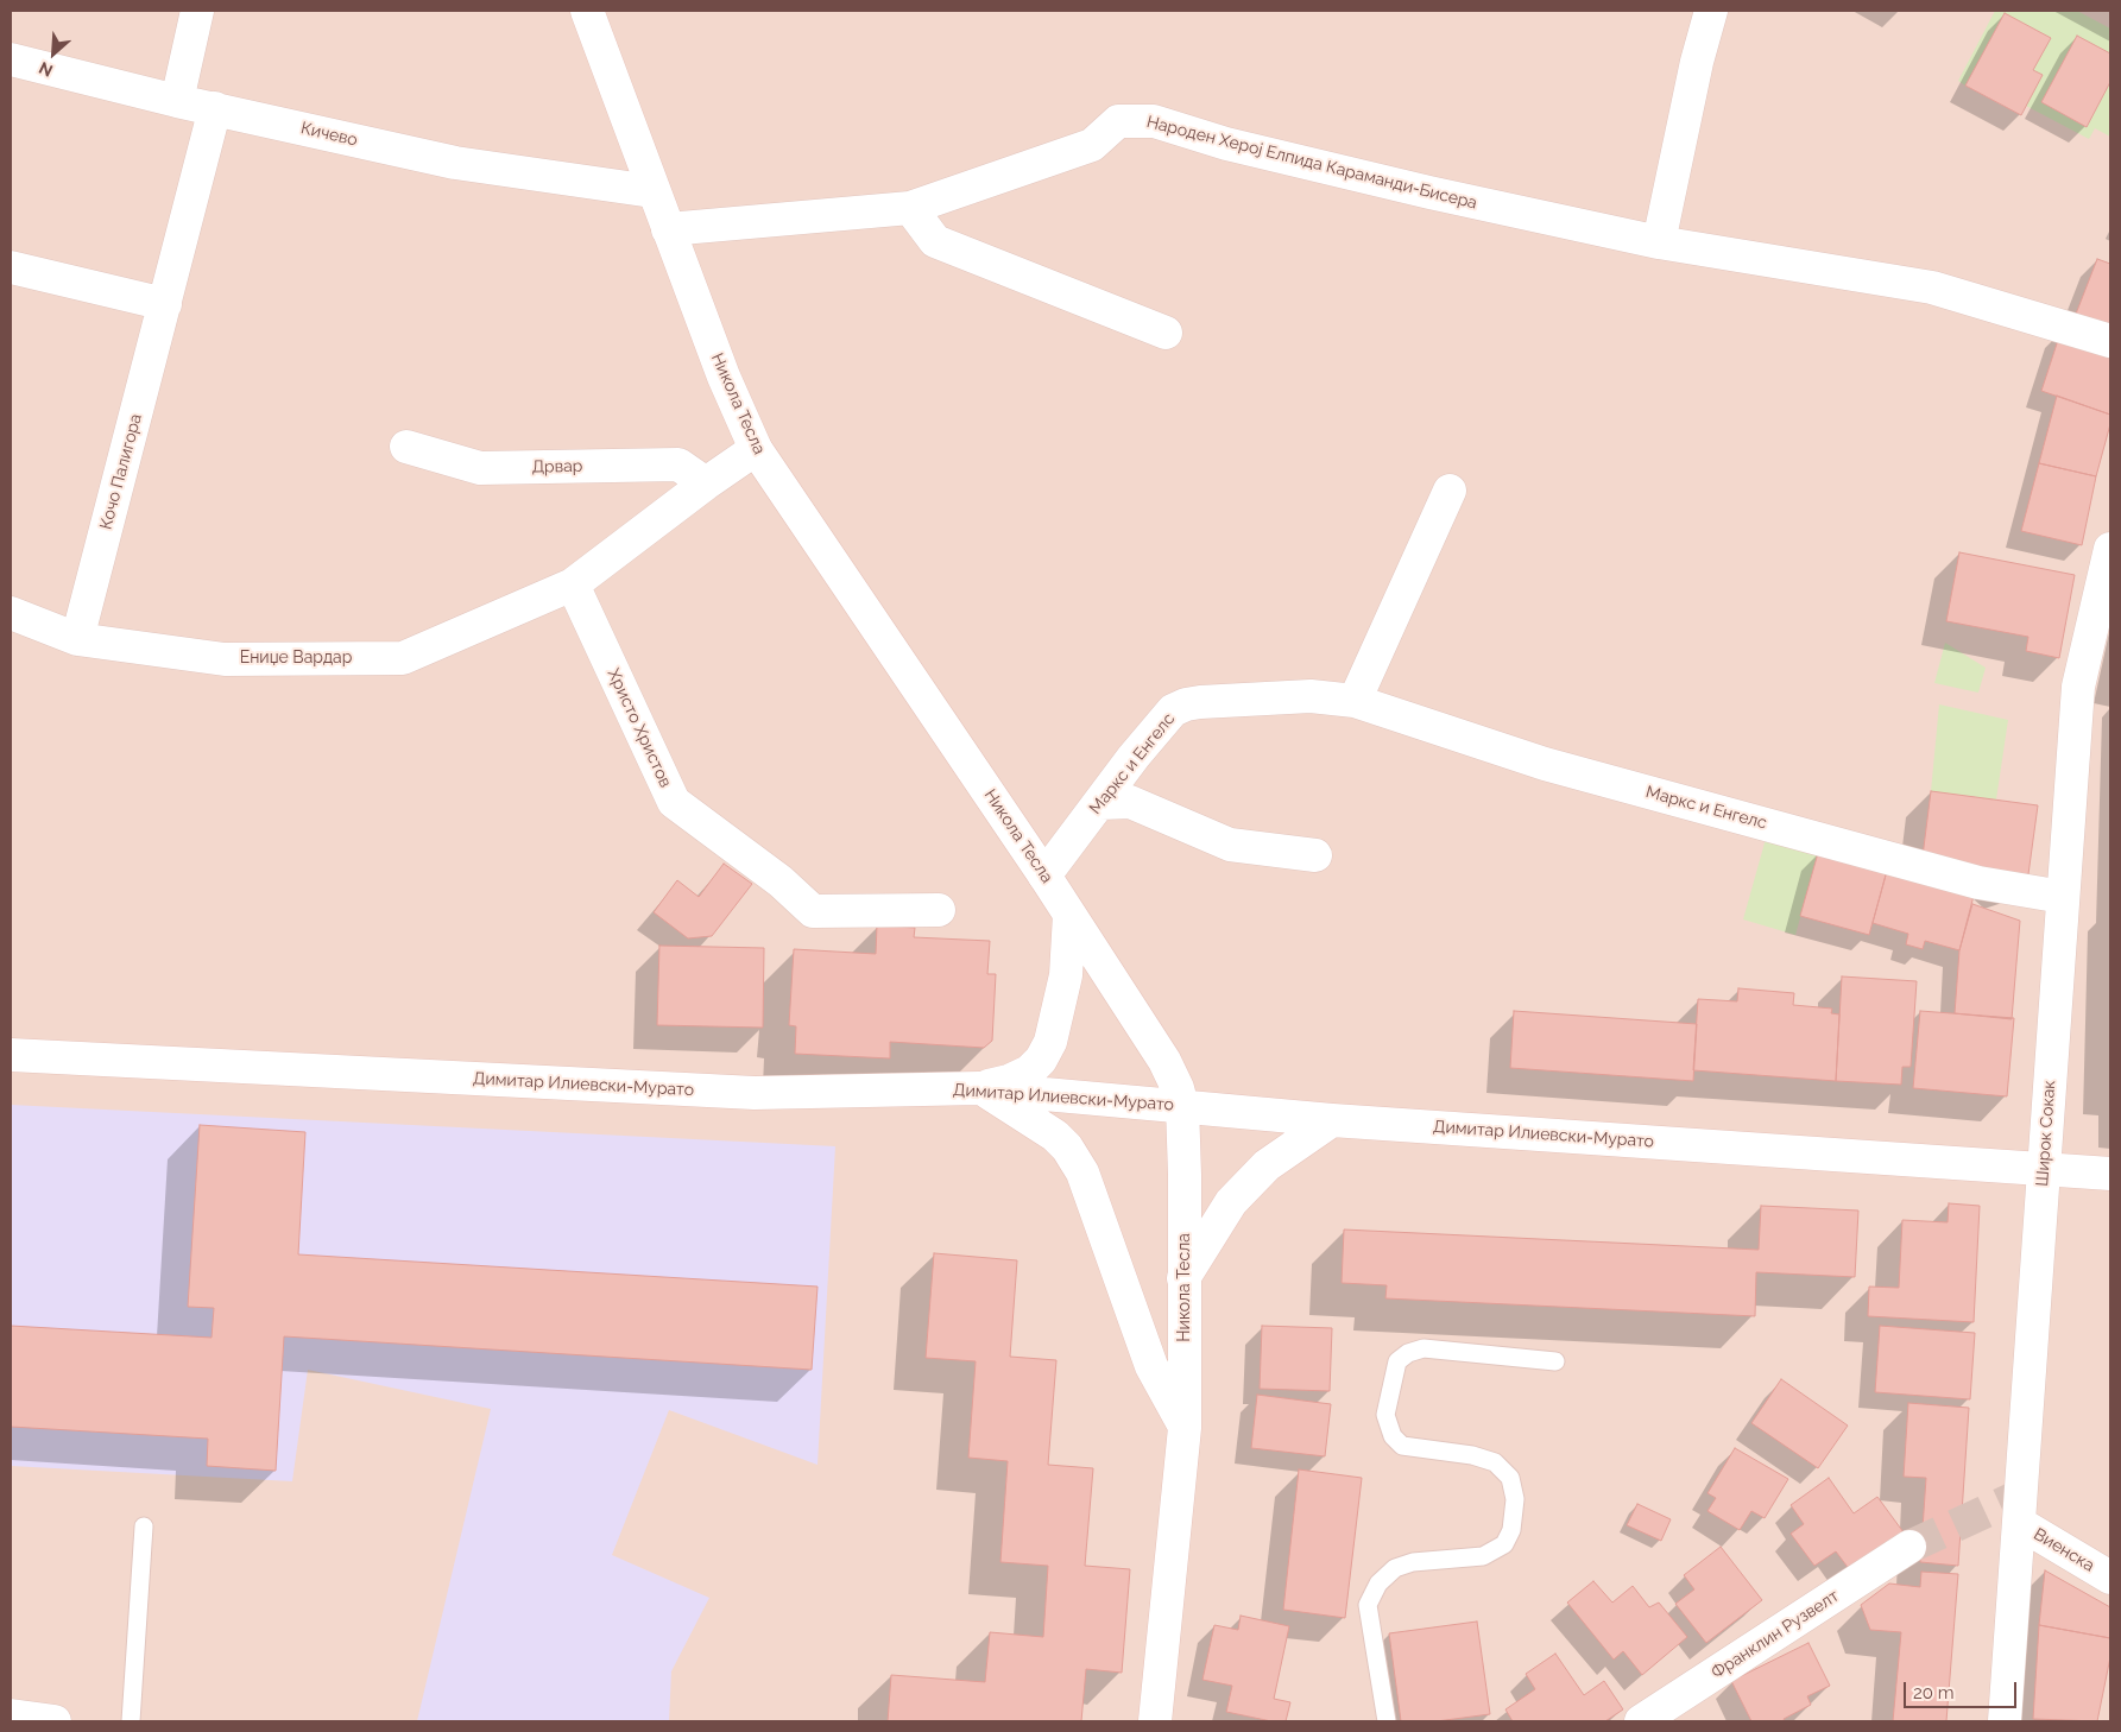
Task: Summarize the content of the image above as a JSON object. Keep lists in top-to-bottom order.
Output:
{
  "streets": {
    "street": [
      "Кичево",
      "Народен Херој Елпида Караманди-Бисера",
      "Никола Тесла",
      "Дрвар",
      "Кочо Палигора",
      "Ениџе Вардар",
      "Христо Христов",
      "Маркс и Енгелс",
      "Димитар Илиевски-Мурато",
      "Широк Сокак",
      "Виенска",
      "Франклин Рузвелт"
    ]
  },
  "crossings": [
    ["Кичево", "Никола Тесла"],
    ["Кичево", "Кочо Палигора"],
    ["Народен Херој Елпида Караманди-Бисера", "Никола Тесла"],
    ["Никола Тесла", "Маркс и Енгелс"],
    ["Никола Тесла", "Димитар Илиевски-Мурато"],
    ["Кочо Палигора", "Ениџе Вардар"],
    ["Ениџе Вардар", "Христо Христов"],
    ["Маркс и Енгелс", "Широк Сокак"],
    ["Димитар Илиевски-Мурато", "Широк Сокак"],
    ["Широк Сокак", "Виенска"]
  ],
  "scale_bar": "20 m",
  "north": "bottom left"
}
